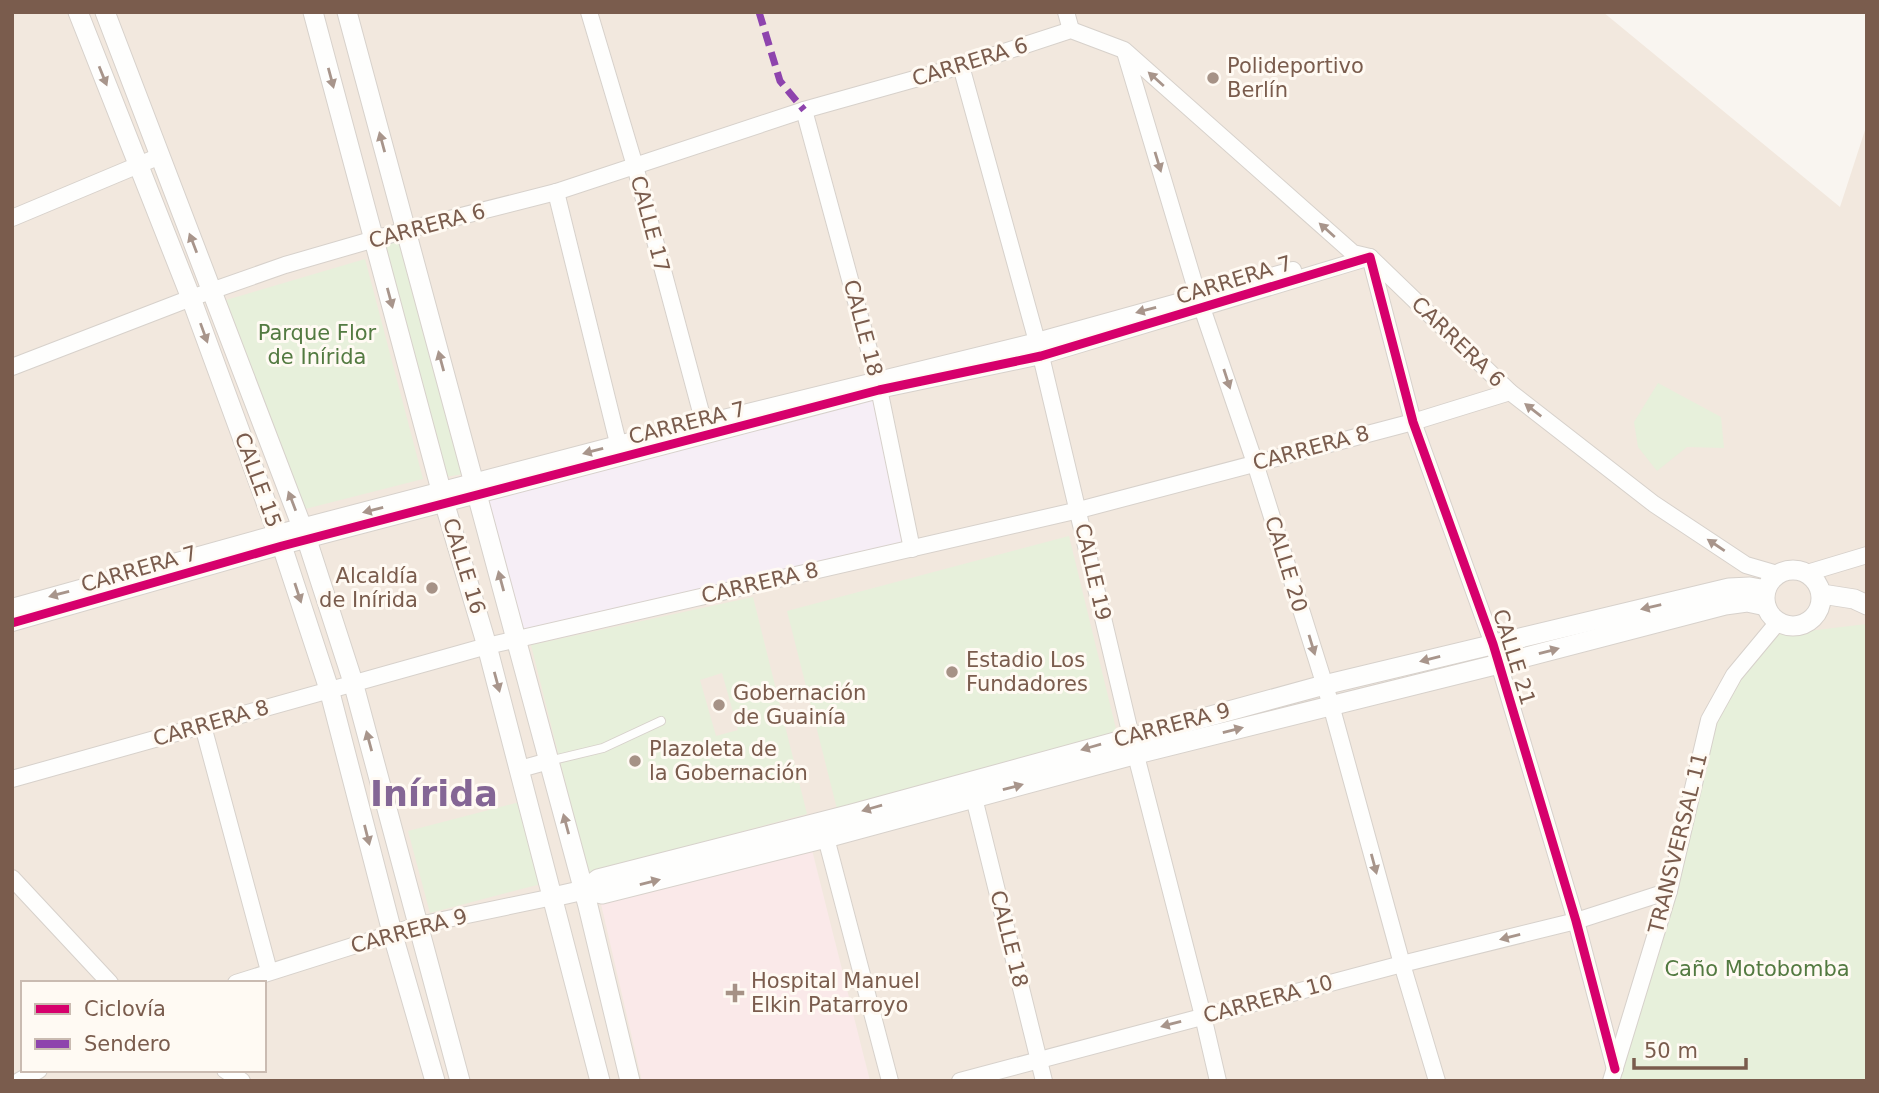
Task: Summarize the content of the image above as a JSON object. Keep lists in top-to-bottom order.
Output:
{
  "streets": {
    "street": [
      "CARRERA 6",
      "CALLE 17",
      "CARRERA 7",
      "CALLE 18",
      "CARRERA 8",
      "CALLE 15",
      "CALLE 20",
      "CALLE 16",
      "CALLE 19",
      "CALLE 21",
      "CARRERA 9",
      "TRANSVERSAL 11",
      "CARRERA 10"
    ]
  },
  "crossings": [
    ["CARRERA 6", "CALLE 17"],
    ["CARRERA 6", "CARRERA 7"],
    ["CARRERA 6", "CALLE 18"],
    ["CARRERA 6", "CARRERA 8"],
    ["CARRERA 6", "CALLE 15"],
    ["CARRERA 6", "CALLE 16"],
    ["CARRERA 6", "CALLE 19"],
    ["CARRERA 6", "CALLE 21"],
    ["CARRERA 6", "CARRERA 9"],
    ["CARRERA 6", "TRANSVERSAL 11"],
    ["CALLE 17", "CARRERA 7"],
    ["CARRERA 7", "CALLE 18"],
    ["CARRERA 7", "CALLE 15"],
    ["CARRERA 7", "CALLE 20"],
    ["CARRERA 7", "CALLE 16"],
    ["CARRERA 7", "CALLE 19"],
    ["CARRERA 7", "CALLE 21"],
    ["CALLE 18", "CARRERA 8"],
    ["CALLE 18", "CARRERA 9"],
    ["CALLE 18", "CARRERA 10"],
    ["CARRERA 8", "CALLE 15"],
    ["CARRERA 8", "CALLE 20"],
    ["CARRERA 8", "CALLE 16"],
    ["CARRERA 8", "CALLE 19"],
    ["CARRERA 8", "CALLE 21"],
    ["CALLE 15", "CARRERA 9"],
    ["CALLE 20", "CARRERA 9"],
    ["CALLE 20", "CARRERA 10"],
    ["CALLE 16", "CARRERA 9"],
    ["CALLE 19", "CARRERA 9"],
    ["CALLE 19", "CARRERA 10"],
    ["CALLE 21", "CARRERA 9"],
    ["CALLE 21", "TRANSVERSAL 11"],
    ["CALLE 21", "CARRERA 10"],
    ["CARRERA 9", "TRANSVERSAL 11"],
    ["TRANSVERSAL 11", "CARRERA 10"]
  ],
  "one_way": ["CALLE 20", "CARRERA 10"],
  "districts": ["Inírida"],
  "parks": ["Parque Flor de Inírida", "Caño Motobomba"],
  "places": {
    "other": [
      "Polideportivo Berlín",
      "Alcaldía de Inírida",
      "Estadio Los Fundadores",
      "Gobernación de Guainía",
      "Plazoleta de la Gobernación"
    ],
    "health": ["Hospital Manuel Elkin Patarroyo"]
  },
  "legend": ["Ciclovía", "Sendero"],
  "scale_bar": "50 m"
}
